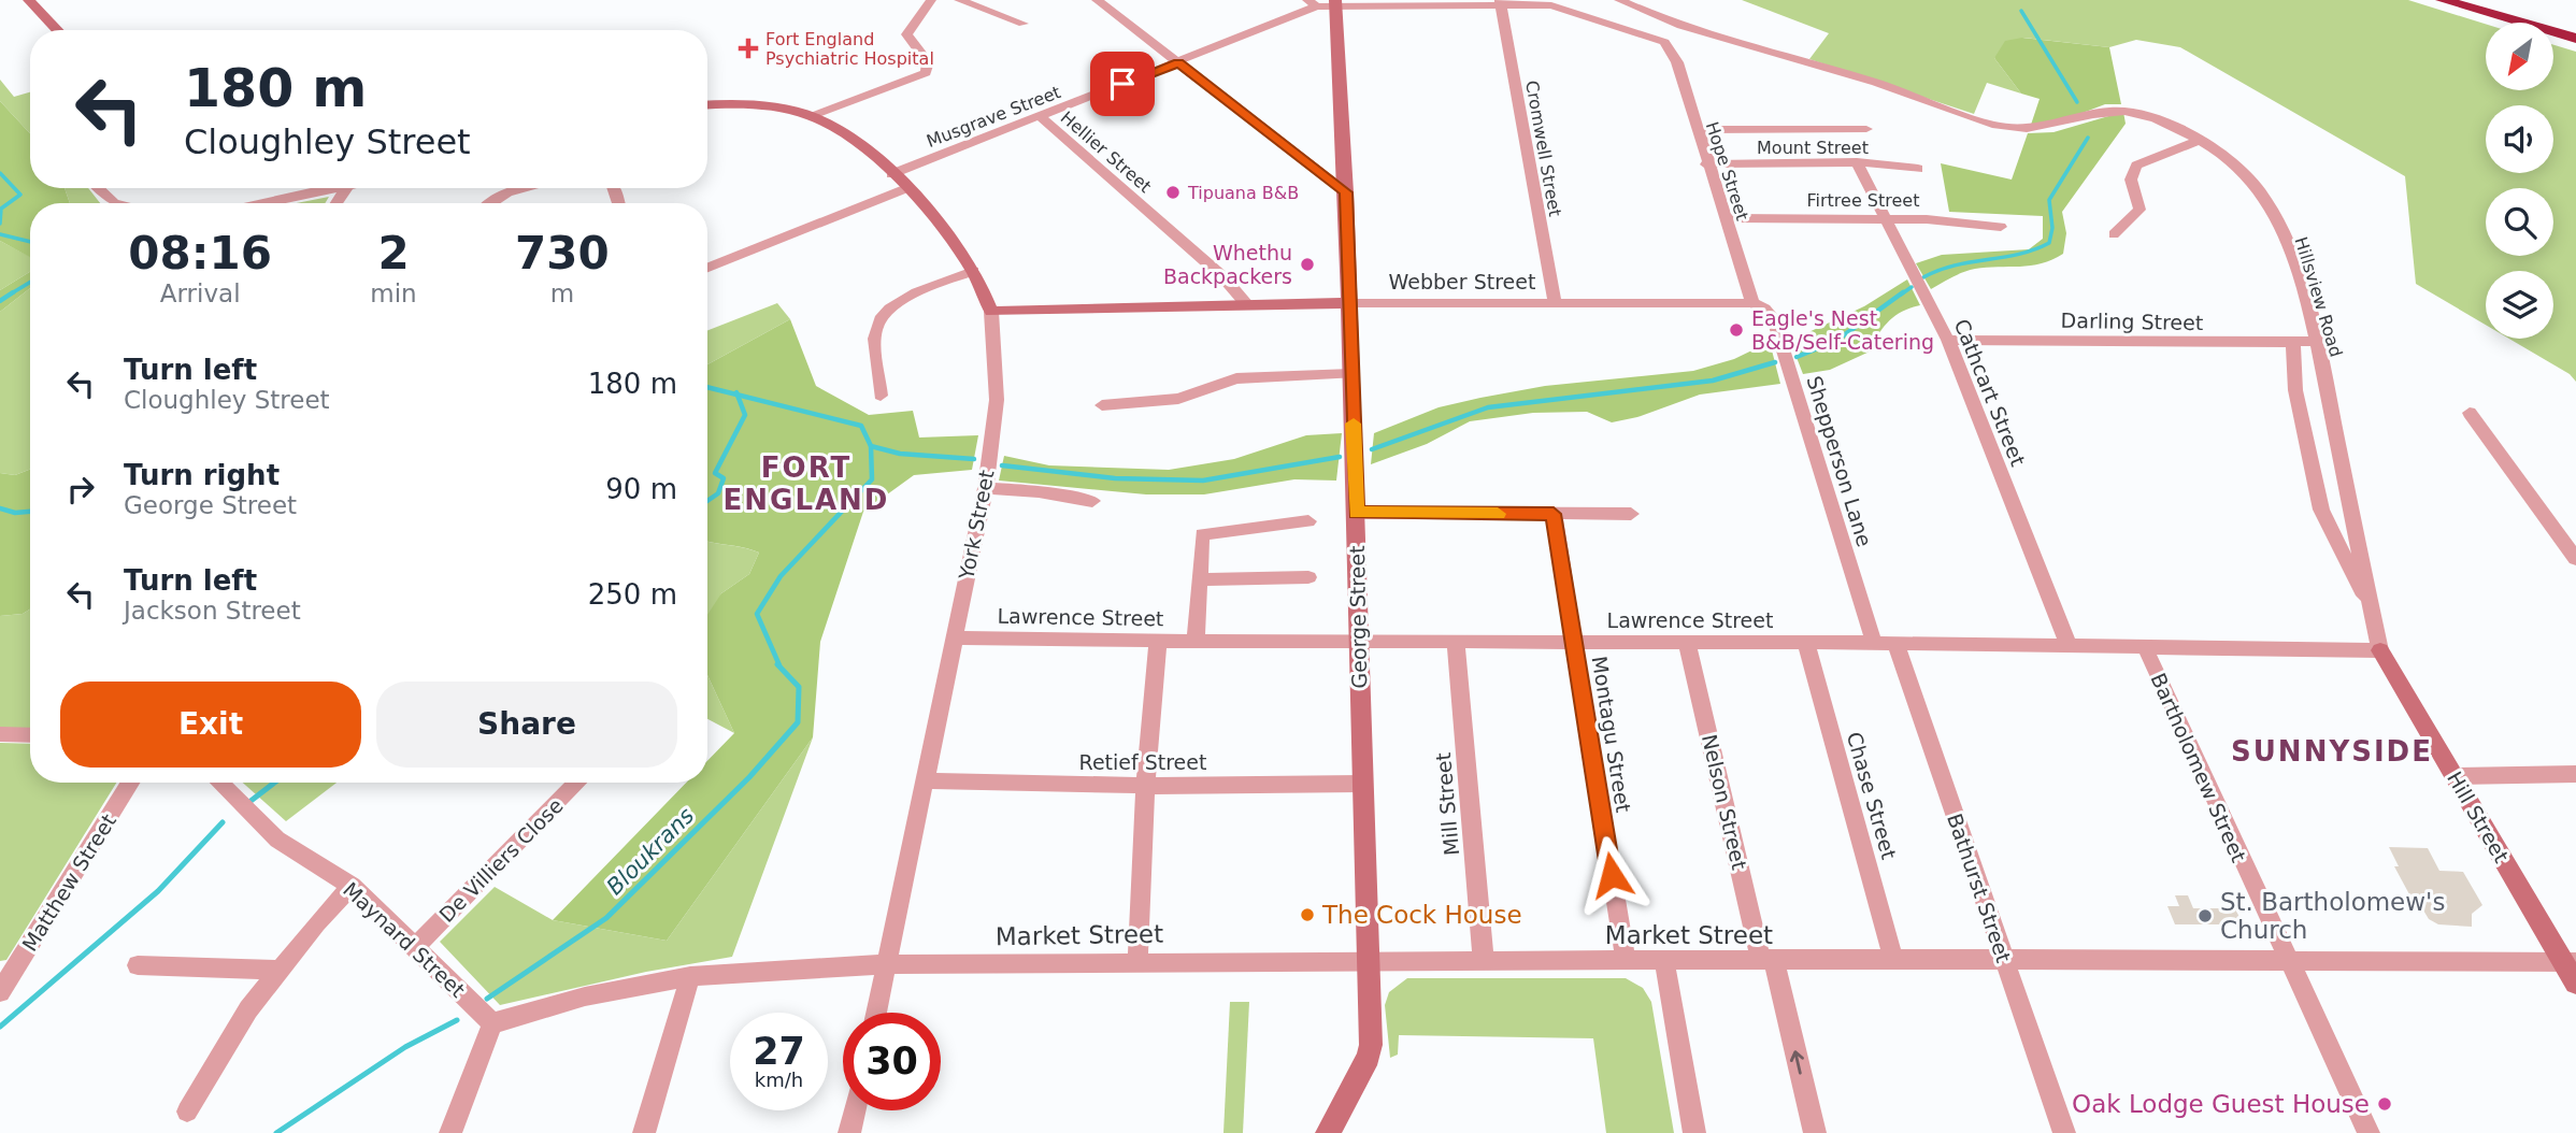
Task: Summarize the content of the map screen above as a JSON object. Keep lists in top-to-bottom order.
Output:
{
  "streets": {
    "main road": [
      "Webber Street",
      "York Street",
      "George Street",
      "Hill Street"
    ],
    "street": [
      "Musgrave Street",
      "Mount Street",
      "Cromwell Street",
      "Hellier Street",
      "Hope Street",
      "Firtree Street",
      "Hillsview Road",
      "Darling Street",
      "Cathcart Street",
      "Shepperson Lane",
      "Lawrence Street",
      "Montagu Street",
      "Retief Street",
      "Bartholomew Street",
      "Chase Street",
      "Nelson Street",
      "Mill Street",
      "De Villiers Close",
      "Matthew Street",
      "Bathurst Street",
      "Market Street",
      "Maynard Street"
    ]
  },
  "crossings": [
    ["Musgrave Street", "Hellier Street"],
    ["Musgrave Street", "York Street"],
    ["Mount Street", "Hope Street"],
    ["Mount Street", "Cathcart Street"],
    ["Cromwell Street", "Hope Street"],
    ["Cromwell Street", "Webber Street"],
    ["Hellier Street", "Webber Street"],
    ["Hope Street", "Firtree Street"],
    ["Hope Street", "Webber Street"],
    ["Hope Street", "Shepperson Lane"],
    ["Firtree Street", "Cathcart Street"],
    ["Webber Street", "Shepperson Lane"],
    ["Webber Street", "York Street"],
    ["Webber Street", "George Street"],
    ["Hillsview Road", "Darling Street"],
    ["Hillsview Road", "Lawrence Street"],
    ["Hillsview Road", "Hill Street"],
    ["Darling Street", "Cathcart Street"],
    ["Cathcart Street", "Lawrence Street"],
    ["Shepperson Lane", "Lawrence Street"],
    ["York Street", "Lawrence Street"],
    ["York Street", "Retief Street"],
    ["York Street", "Market Street"],
    ["Lawrence Street", "George Street"],
    ["Lawrence Street", "Montagu Street"],
    ["Lawrence Street", "Bartholomew Street"],
    ["Lawrence Street", "Chase Street"],
    ["Lawrence Street", "Nelson Street"],
    ["Lawrence Street", "Mill Street"],
    ["Lawrence Street", "Hill Street"],
    ["Lawrence Street", "Bathurst Street"],
    ["George Street", "Retief Street"],
    ["George Street", "Market Street"],
    ["Montagu Street", "Market Street"],
    ["Bartholomew Street", "Market Street"],
    ["Chase Street", "Market Street"],
    ["Nelson Street", "Market Street"],
    ["Mill Street", "Market Street"],
    ["Hill Street", "Market Street"],
    ["De Villiers Close", "Maynard Street"],
    ["Bathurst Street", "Market Street"],
    ["Market Street", "Maynard Street"]
  ],
  "districts": ["FORT ENGLAND", "SUNNYSIDE"],
  "water": ["Bloukrans"],
  "places": {
    "health": ["Fort England Psychiatric Hospital"],
    "other": [
      "Tipuana B&B",
      "Whethu Backpackers",
      "Eagle's Nest B&B/Self-Catering",
      "The Cock House",
      "St. Bartholomew's Church",
      "Oak Lodge Guest House"
    ]
  },
  "north": "bottom left",
  "page": {
    "turn": ["180 m", "Cloughley Street"],
    "eta": [
      "08:16",
      "Arrival",
      "2",
      "min",
      "730",
      "m"
    ],
    "list": [
      {
        "name": "Turn left",
        "note": "Cloughley Street",
        "value": "180 m"
      },
      {
        "name": "Turn right",
        "note": "George Street",
        "value": "90 m"
      },
      {
        "name": "Turn left",
        "note": "Jackson Street",
        "value": "250 m"
      }
    ],
    "buttons": ["Exit", "Share"],
    "speed": "27 km/h",
    "limit": "30"
  }
}
